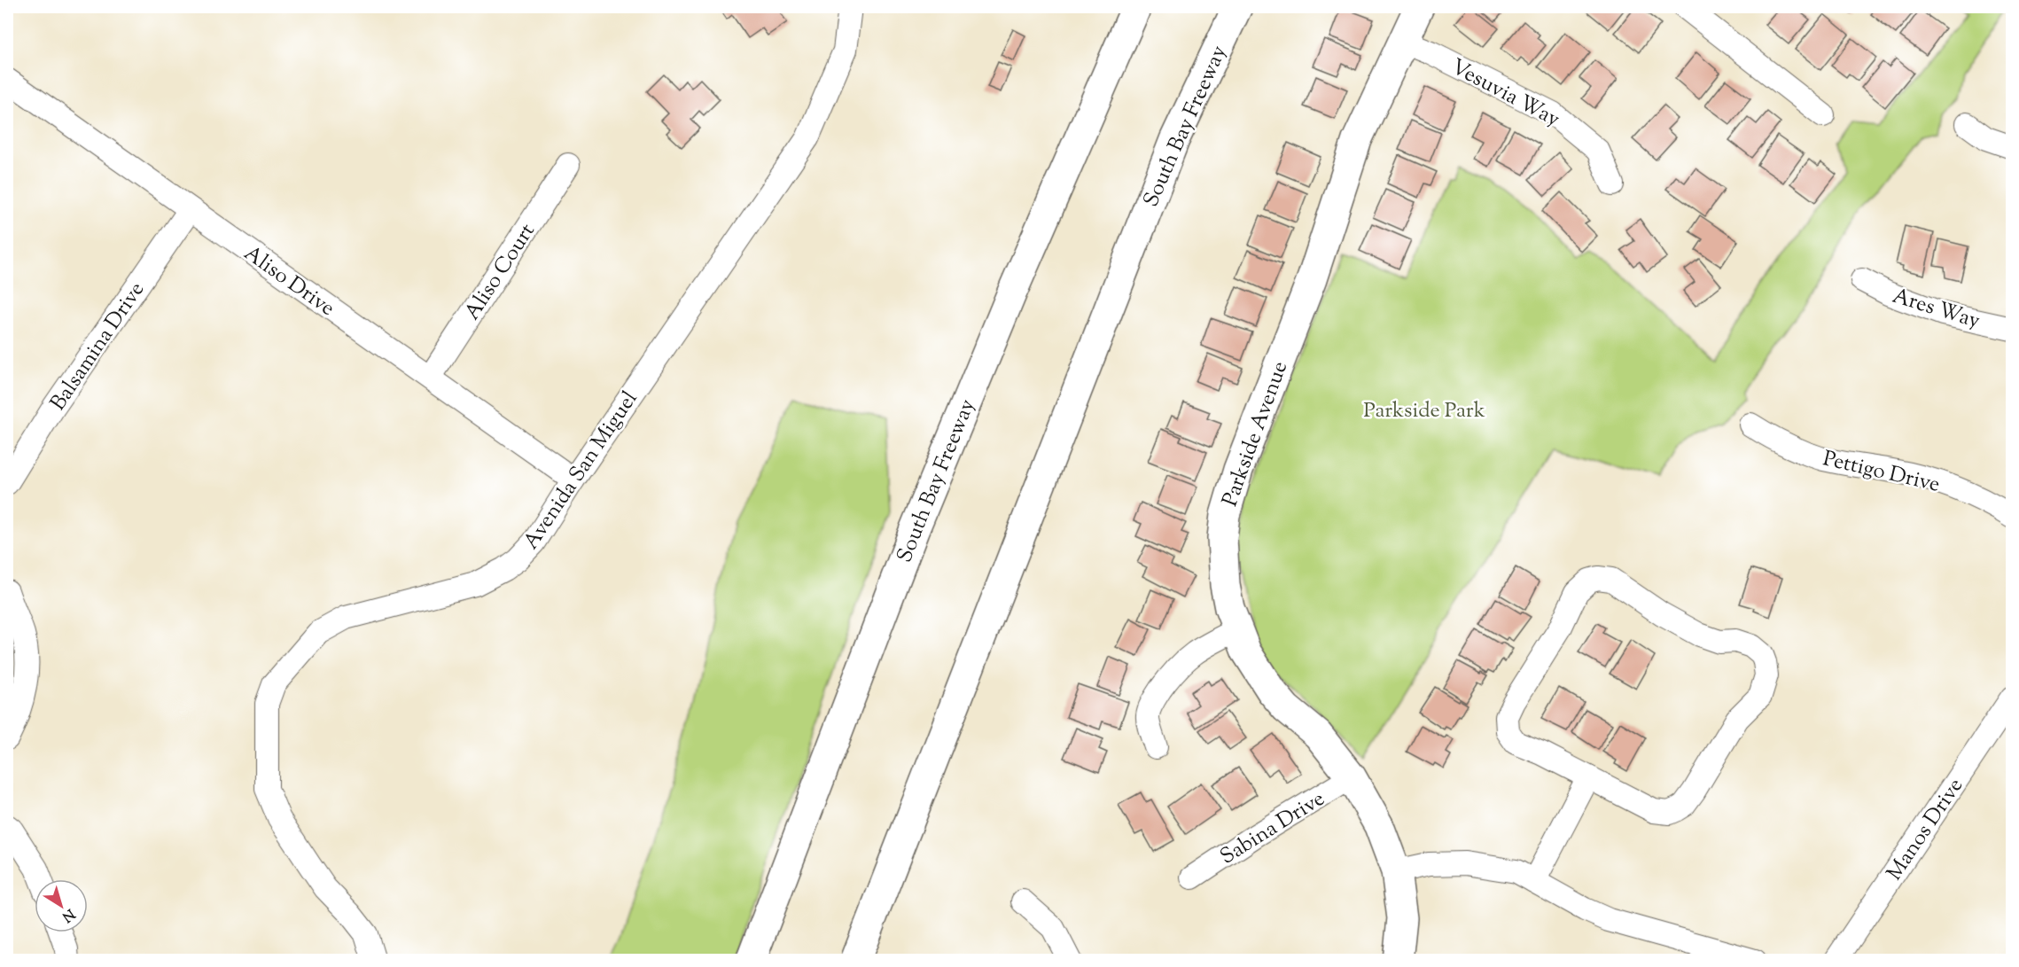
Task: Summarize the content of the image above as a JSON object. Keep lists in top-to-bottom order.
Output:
{
  "streets": {
    "main road": ["South Bay Freeway", "Parkside Avenue"],
    "street": [
      "Vesuvia Way",
      "Aliso Court",
      "Aliso Drive",
      "Ares Way",
      "Balsamina Drive",
      "Avenida San Miguel",
      "Pettigo Drive",
      "Sabina Drive",
      "Manos Drive"
    ]
  },
  "crossings": [
    ["Vesuvia Way", "Parkside Avenue"],
    ["Aliso Court", "Aliso Drive"],
    ["Aliso Drive", "Balsamina Drive"],
    ["Aliso Drive", "Avenida San Miguel"],
    ["Parkside Avenue", "Sabina Drive"]
  ],
  "parks": ["Parkside Park"],
  "north": "bottom right"
}
